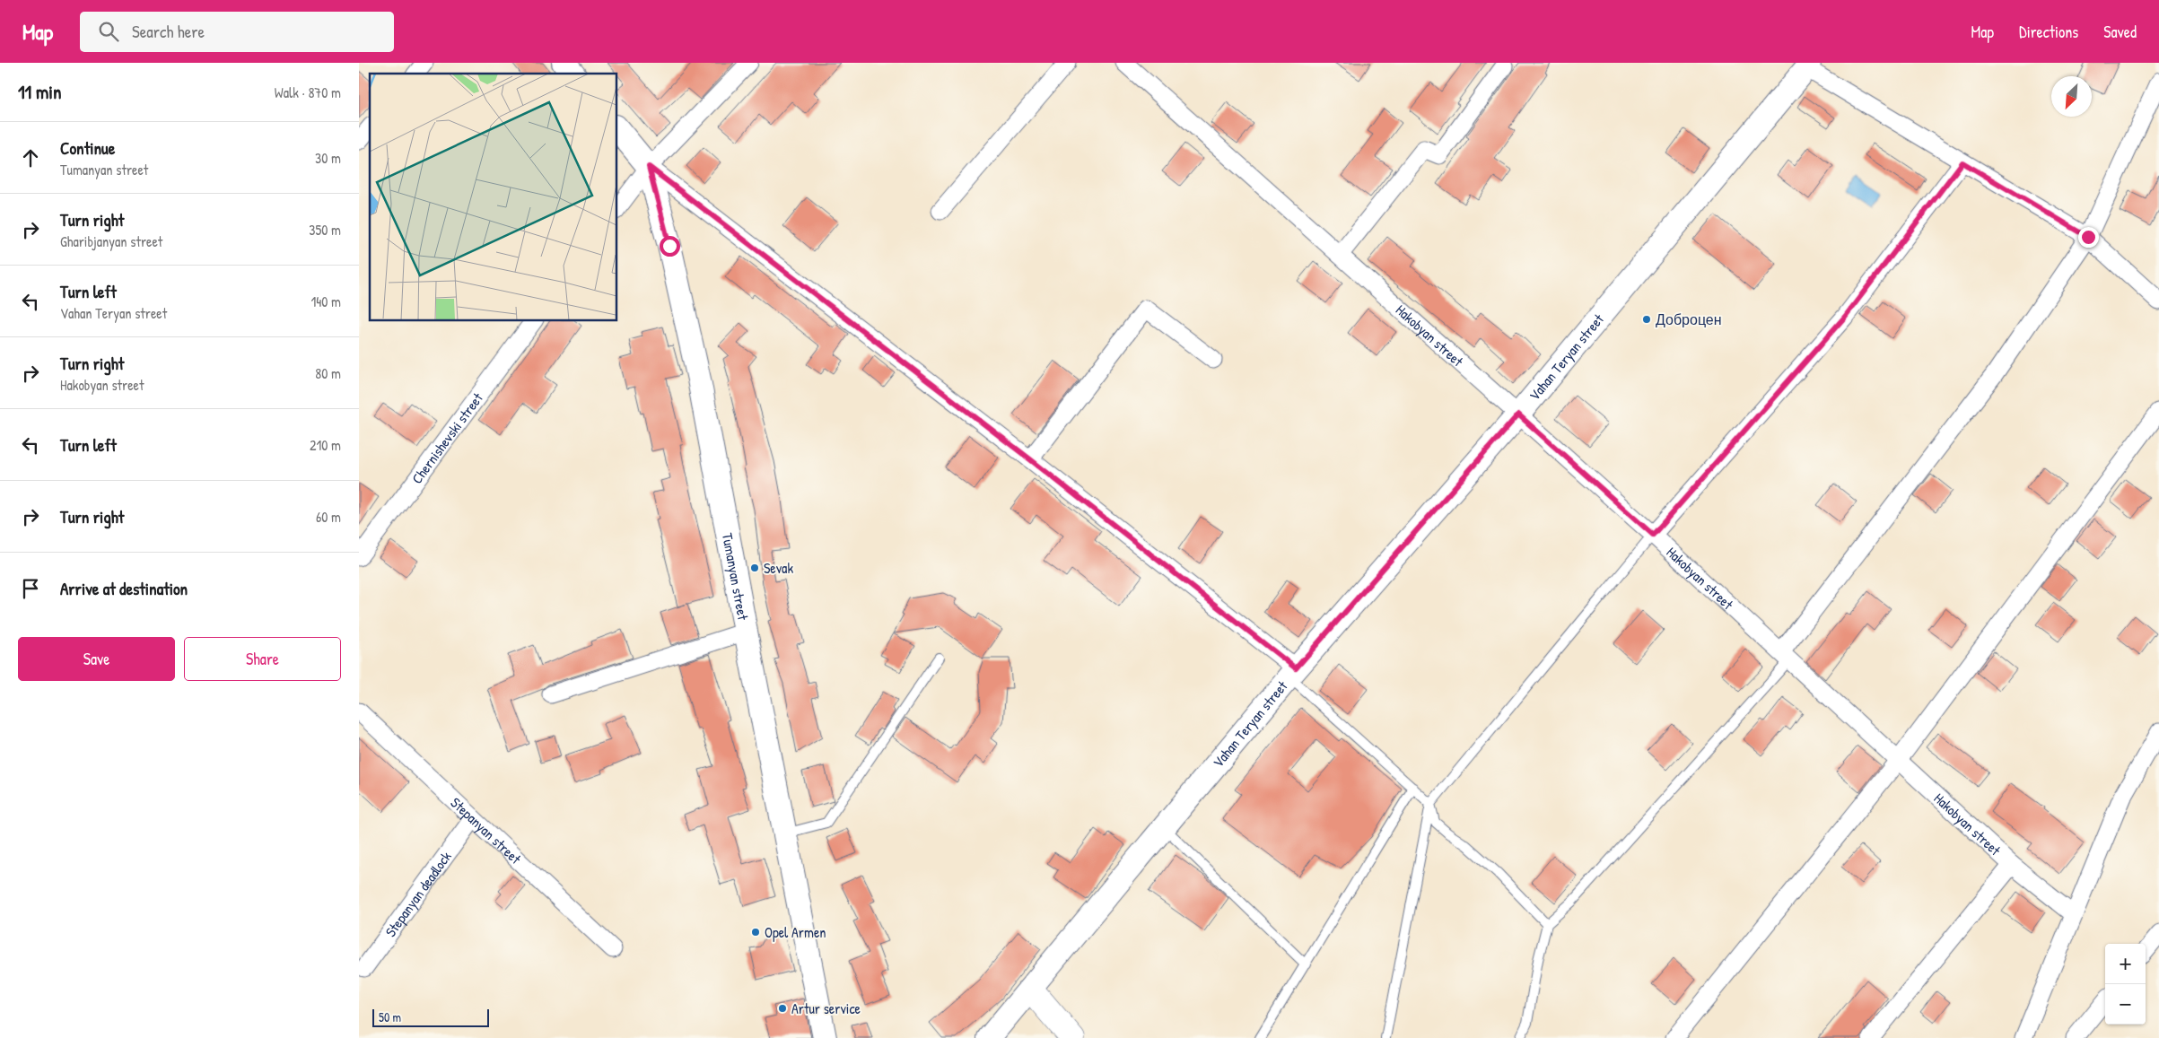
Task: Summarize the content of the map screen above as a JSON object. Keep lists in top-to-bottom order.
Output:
{
  "streets": {
    "street": [
      "Hakobyan street",
      "Vahan Teryan street",
      "Chernishevski street",
      "Tumanyan street",
      "Stepanyan street",
      "Stepanyan deadlock"
    ]
  },
  "crossings": [
    ["Hakobyan street", "Vahan Teryan street"],
    ["Stepanyan street", "Stepanyan deadlock"]
  ],
  "places": [
    "Доброцен",
    "Sevak",
    "Opel Armen",
    "Artur service"
  ],
  "scale_bar": "50 m",
  "north": "bottom left",
  "page": {
    "header": "Map",
    "search": "Search here",
    "nav": ["Map", "Directions", "Saved"],
    "heading": ["11 min", "Walk · 870 m"],
    "list": [
      ["Continue", "Tumanyan street", "30 m"],
      ["Turn right", "Gharibjanyan street", "350 m"],
      ["Turn left", "Vahan Teryan street", "140 m"],
      ["Turn right", "Hakobyan street", "80 m"],
      ["Turn left", "210 m"],
      ["Turn right", "60 m"],
      "Arrive at destination"
    ],
    "buttons": ["Save", "Share"],
    "map_buttons": ["+", "−"],
    "scale": "50 m"
  }
}
